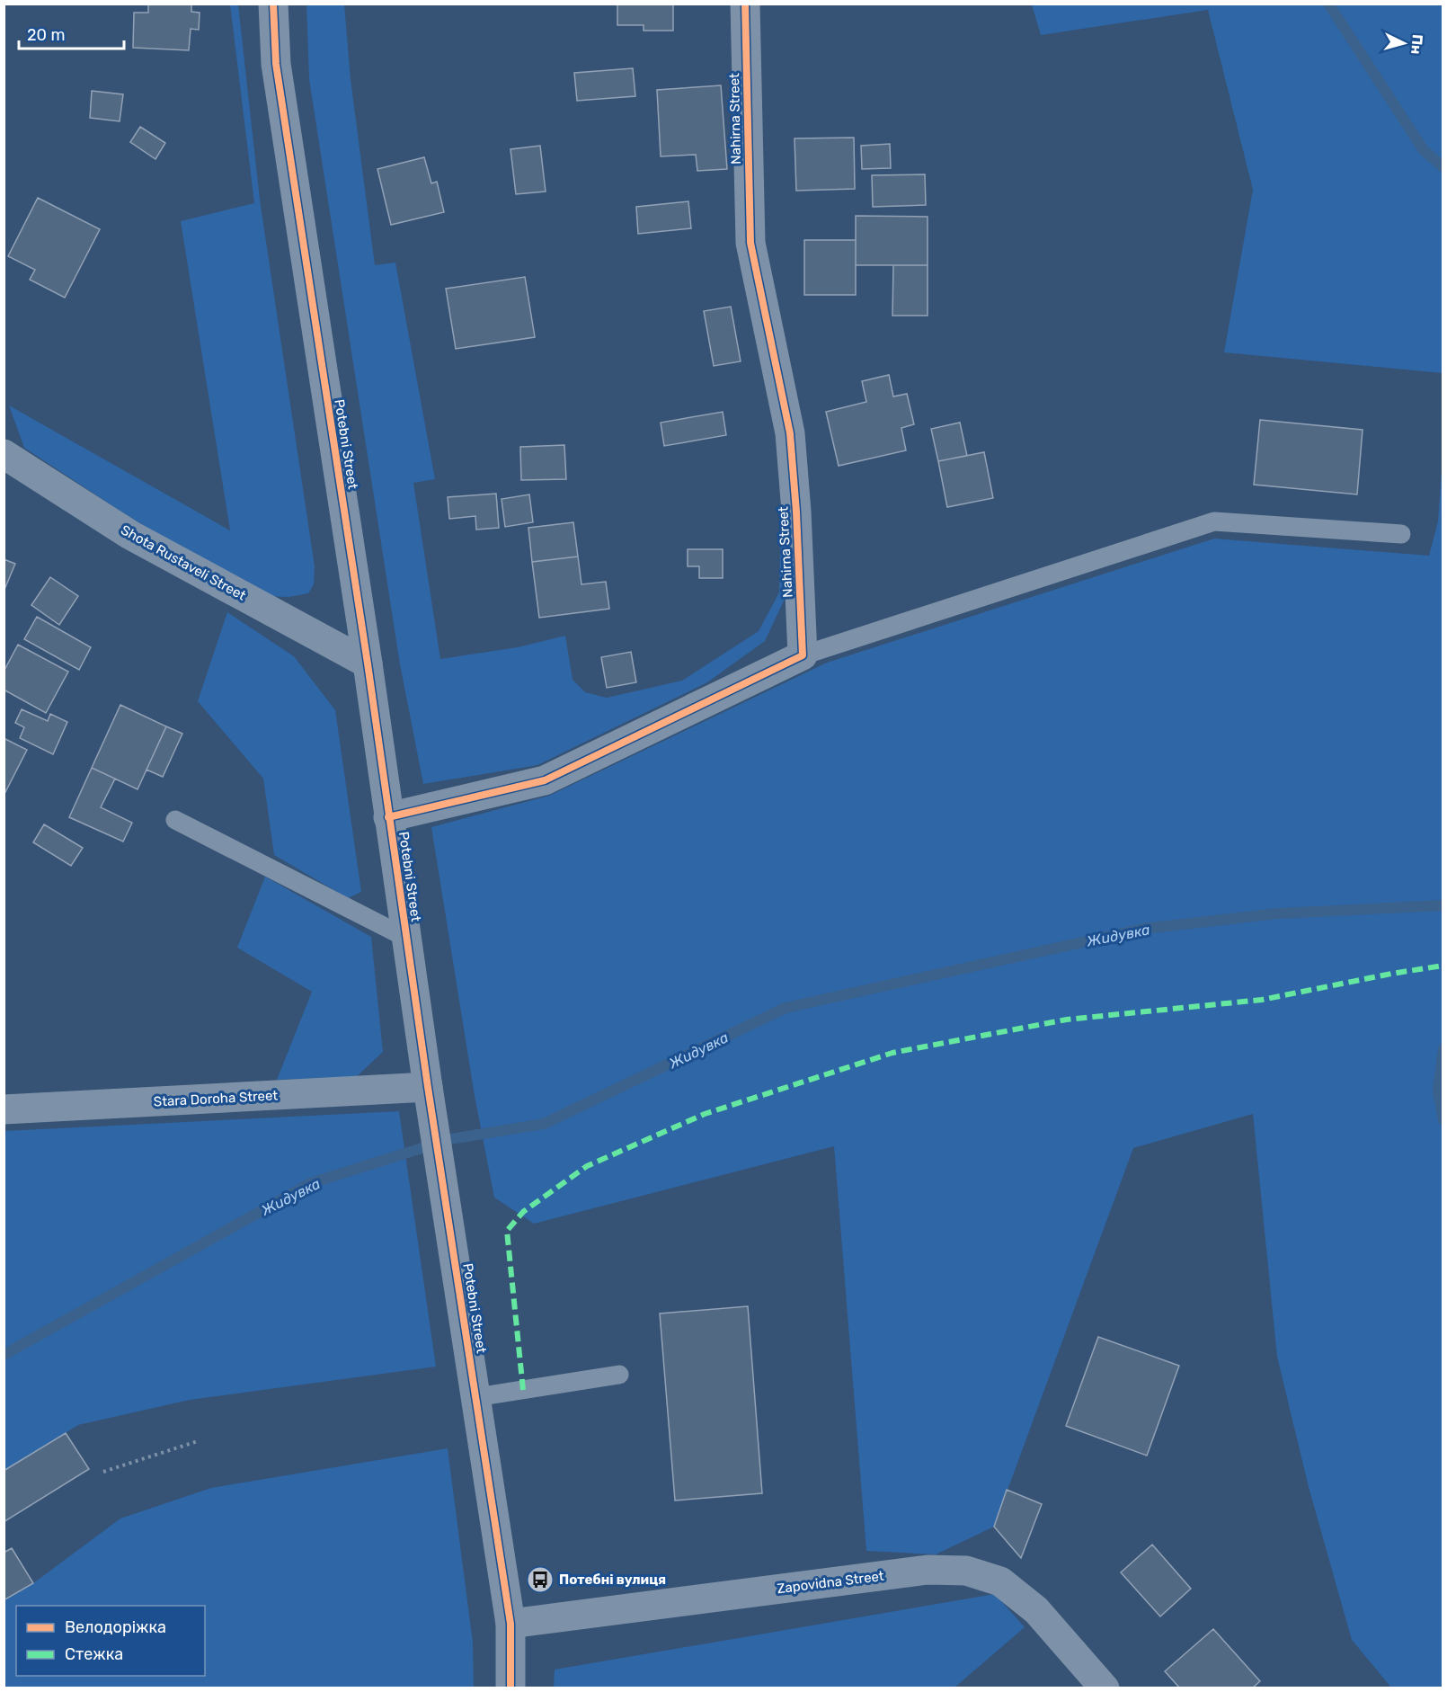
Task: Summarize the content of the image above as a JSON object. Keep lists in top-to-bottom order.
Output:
{
  "streets": {
    "street": [
      "Nahirna Street",
      "Potebni Street",
      "Shota Rustaveli Street",
      "Stara Doroha Street",
      "Zapovidna Street"
    ]
  },
  "crossings": [
    ["Potebni Street", "Shota Rustaveli Street"],
    ["Potebni Street", "Stara Doroha Street"],
    ["Potebni Street", "Zapovidna Street"]
  ],
  "water": ["Жидувка"],
  "places": {
    "bus stop": ["Потебні вулиця"]
  },
  "legend": ["Велодоріжка", "Стежка"],
  "scale_bar": "20 m",
  "north": "right"
}
